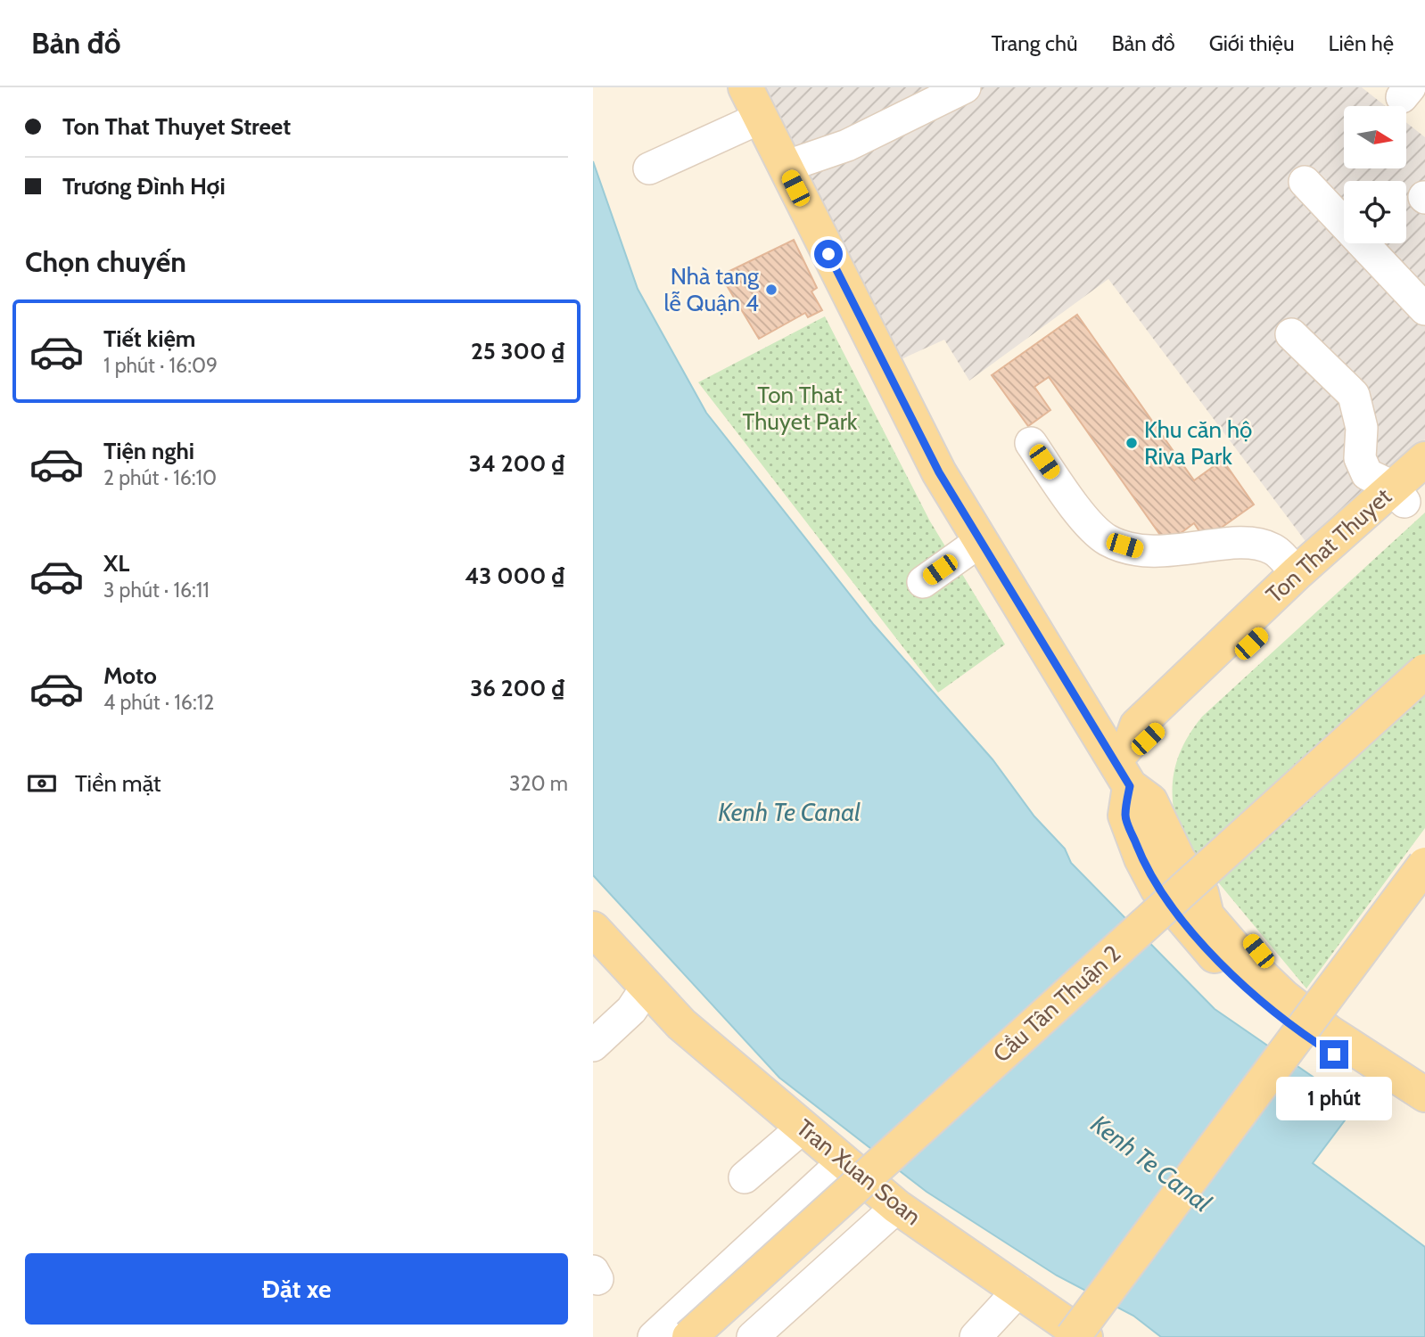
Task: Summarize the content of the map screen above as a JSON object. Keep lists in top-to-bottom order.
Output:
{
  "streets": {
    "main road": ["Ton That Thuyet", "Cầu Tân Thuận 2", "Tran Xuan Soan"]
  },
  "water": ["Kenh Te Canal"],
  "parks": ["Ton That Thuyet Park"],
  "places": ["Nhà tang lễ Quận 4", "Khu căn hộ Riva Park"],
  "north": "right",
  "page": {
    "header": "Bản đồ",
    "nav": [
      "Trang chủ",
      "Bản đồ",
      "Giới thiệu",
      "Liên hệ"
    ],
    "banner": ["Ton That Thuyet Street", "Trương Đình Hợi"],
    "heading": "Chọn chuyến",
    "list": [
      {
        "name": "Tiết kiệm",
        "note": "1 phút · 16:09",
        "value": "25 300 ₫"
      },
      {
        "name": "Tiện nghi",
        "note": "2 phút · 16:10",
        "value": "34 200 ₫"
      },
      {
        "name": "XL",
        "note": "3 phút · 16:11",
        "value": "43 000 ₫"
      },
      {
        "name": "Moto",
        "note": "4 phút · 16:12",
        "value": "36 200 ₫"
      }
    ],
    "pay": ["Tiền mặt", "320 m"],
    "bubble": "1 phút",
    "buttons": "Đặt xe"
  }
}
